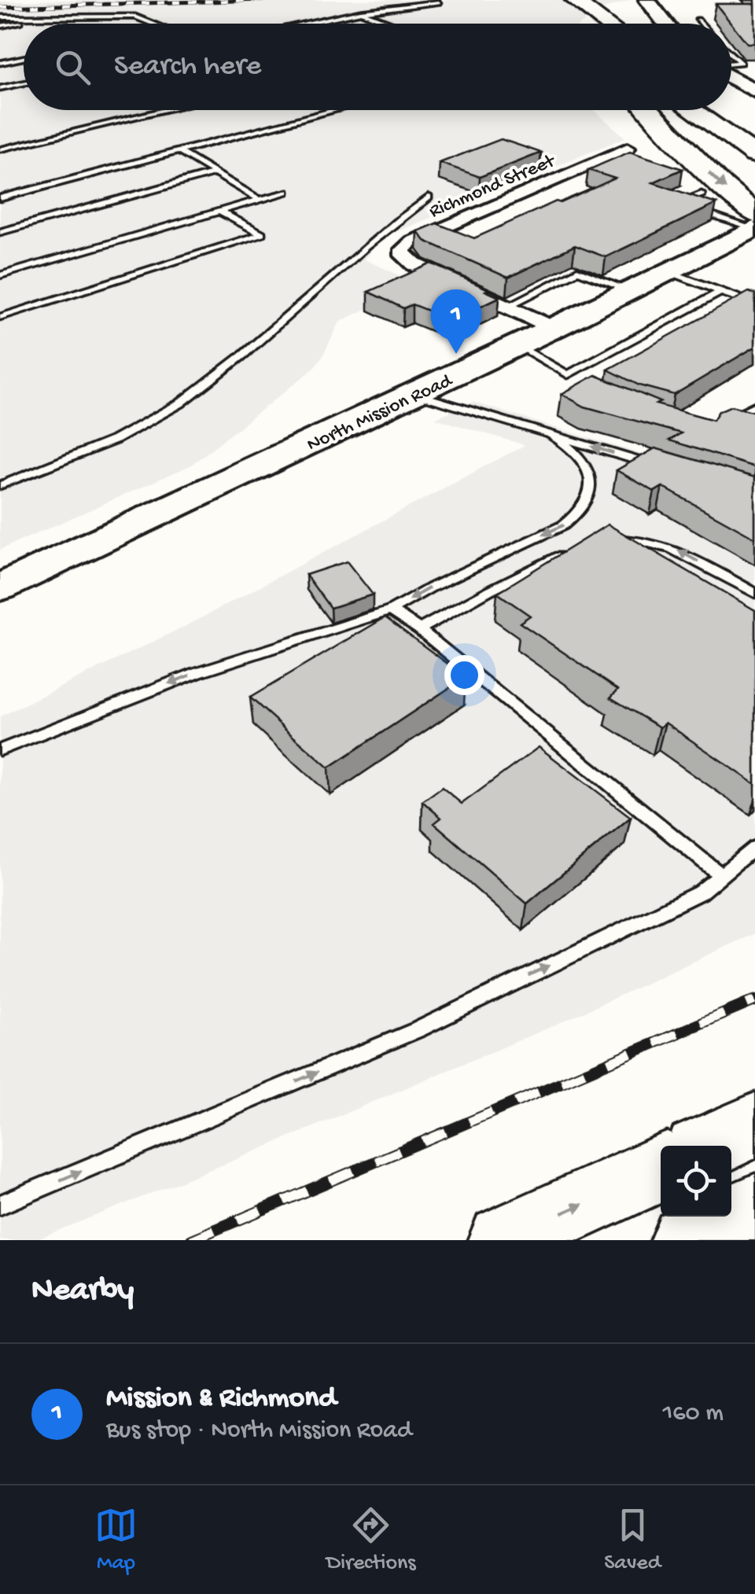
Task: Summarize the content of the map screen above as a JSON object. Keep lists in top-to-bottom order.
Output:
{
  "streets": {
    "main road": ["North Mission Road"],
    "street": ["Richmond Street"]
  },
  "crossings": [
    ["Richmond Street", "North Mission Road"]
  ],
  "page": {
    "search": "Search here",
    "pins": "1",
    "heading": "Nearby",
    "list": [
      {
        "mark": "1",
        "name": "Mission & Richmond",
        "note": "Bus stop · North Mission Road",
        "value": "160 m"
      }
    ],
    "nav": ["Map", "Directions", "Saved"]
  }
}
